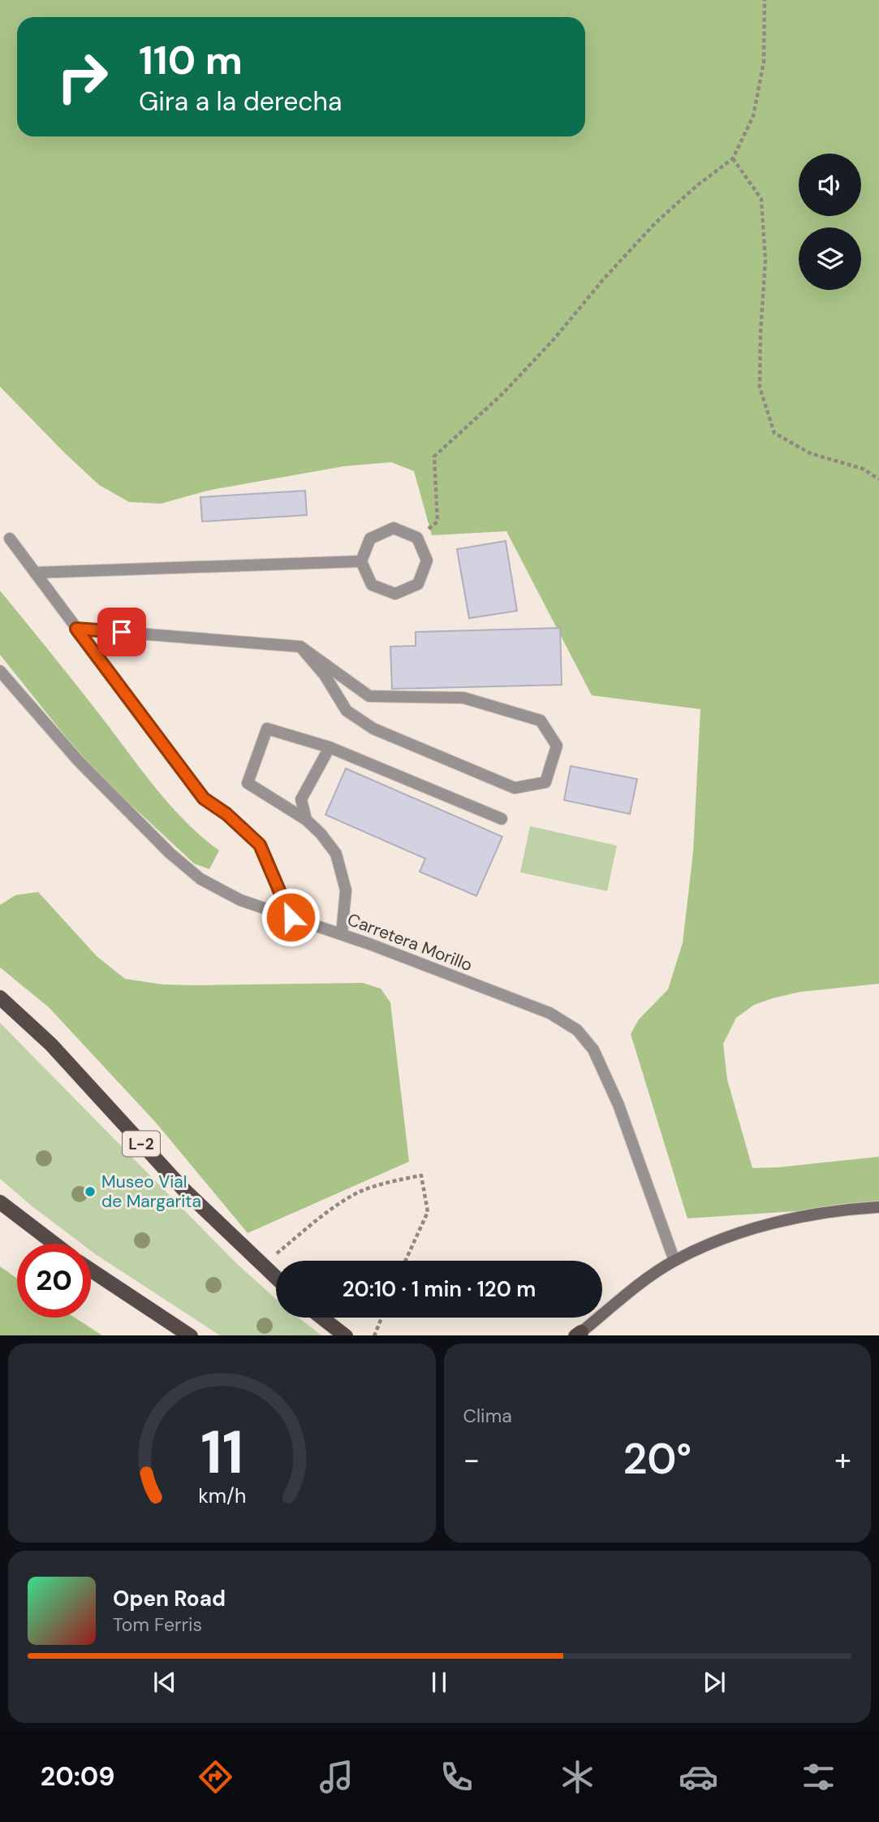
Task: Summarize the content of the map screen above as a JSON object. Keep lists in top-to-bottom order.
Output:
{
  "streets": {
    "main road": ["L-2"],
    "street": ["Carretera Morillo"]
  },
  "places": ["Museo Vial de Margarita"],
  "page": {
    "turn": ["110 m", "Gira a la derecha"],
    "limit": "20",
    "trip": "20:10 · 1 min · 120 m",
    "tile": "Clima",
    "heat": ["−", "20°", "+"],
    "song": ["Open Road", "Tom Ferris"],
    "tabs": "20:09",
    "gauge": ["11", "km/h"]
  }
}
